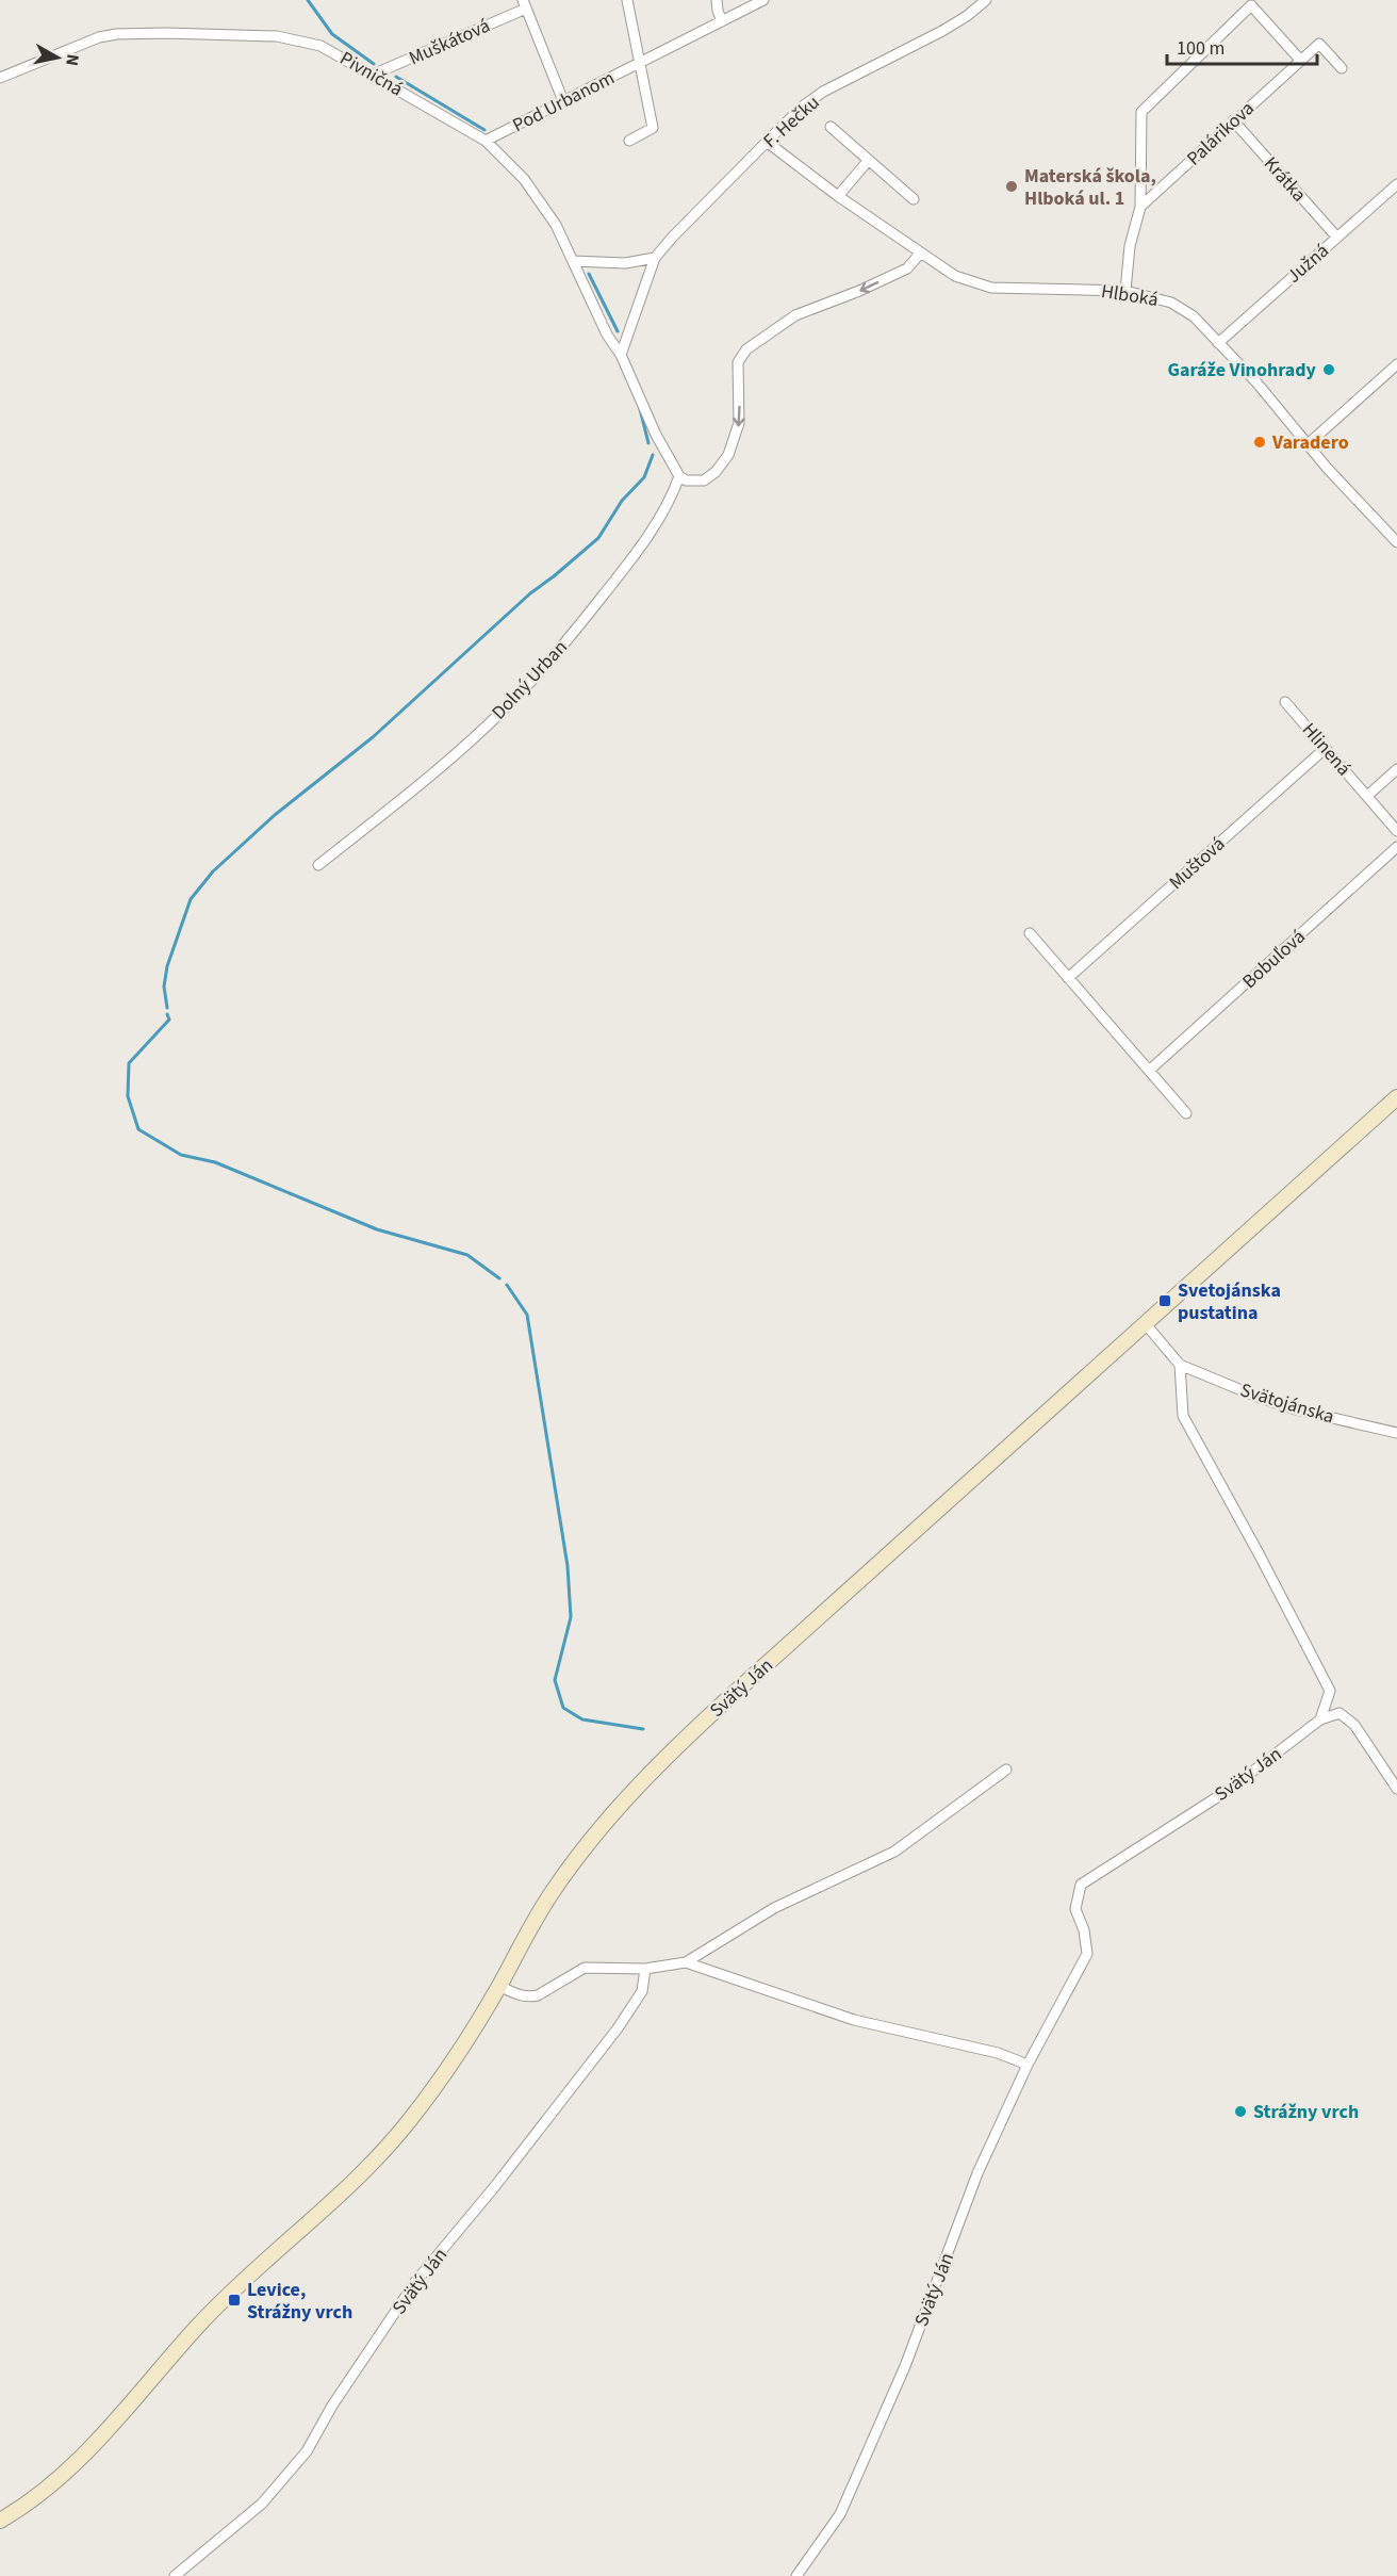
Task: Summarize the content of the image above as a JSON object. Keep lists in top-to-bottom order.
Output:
{
  "streets": {
    "main road": ["Svätý Ján"],
    "street": [
      "Muškátová",
      "Pivničná",
      "Pod Urbanom",
      "F. Hečku",
      "Palárikova",
      "Krátka",
      "Južná",
      "Hlboká",
      "Dolný Urban",
      "Hlinená",
      "Muštová",
      "Bobuľová",
      "Svätojánska"
    ]
  },
  "crossings": [
    ["Muškátová", "Pivničná"],
    ["Pivničná", "Pod Urbanom"],
    ["Pivničná", "F. Hečku"],
    ["F. Hečku", "Hlboká"],
    ["Palárikova", "Krátka"],
    ["Krátka", "Južná"],
    ["Južná", "Hlboká"],
    ["Hlinená", "Muštová"]
  ],
  "places": {
    "other": [
      "Materská škola, Hlboká ul. 1",
      "Garáže Vinohrady",
      "Varadero",
      "Strážny vrch"
    ],
    "transit": ["Svetojánska pustatina", "Levice, Strážny vrch"]
  },
  "scale_bar": "100 m",
  "north": "right"
}
